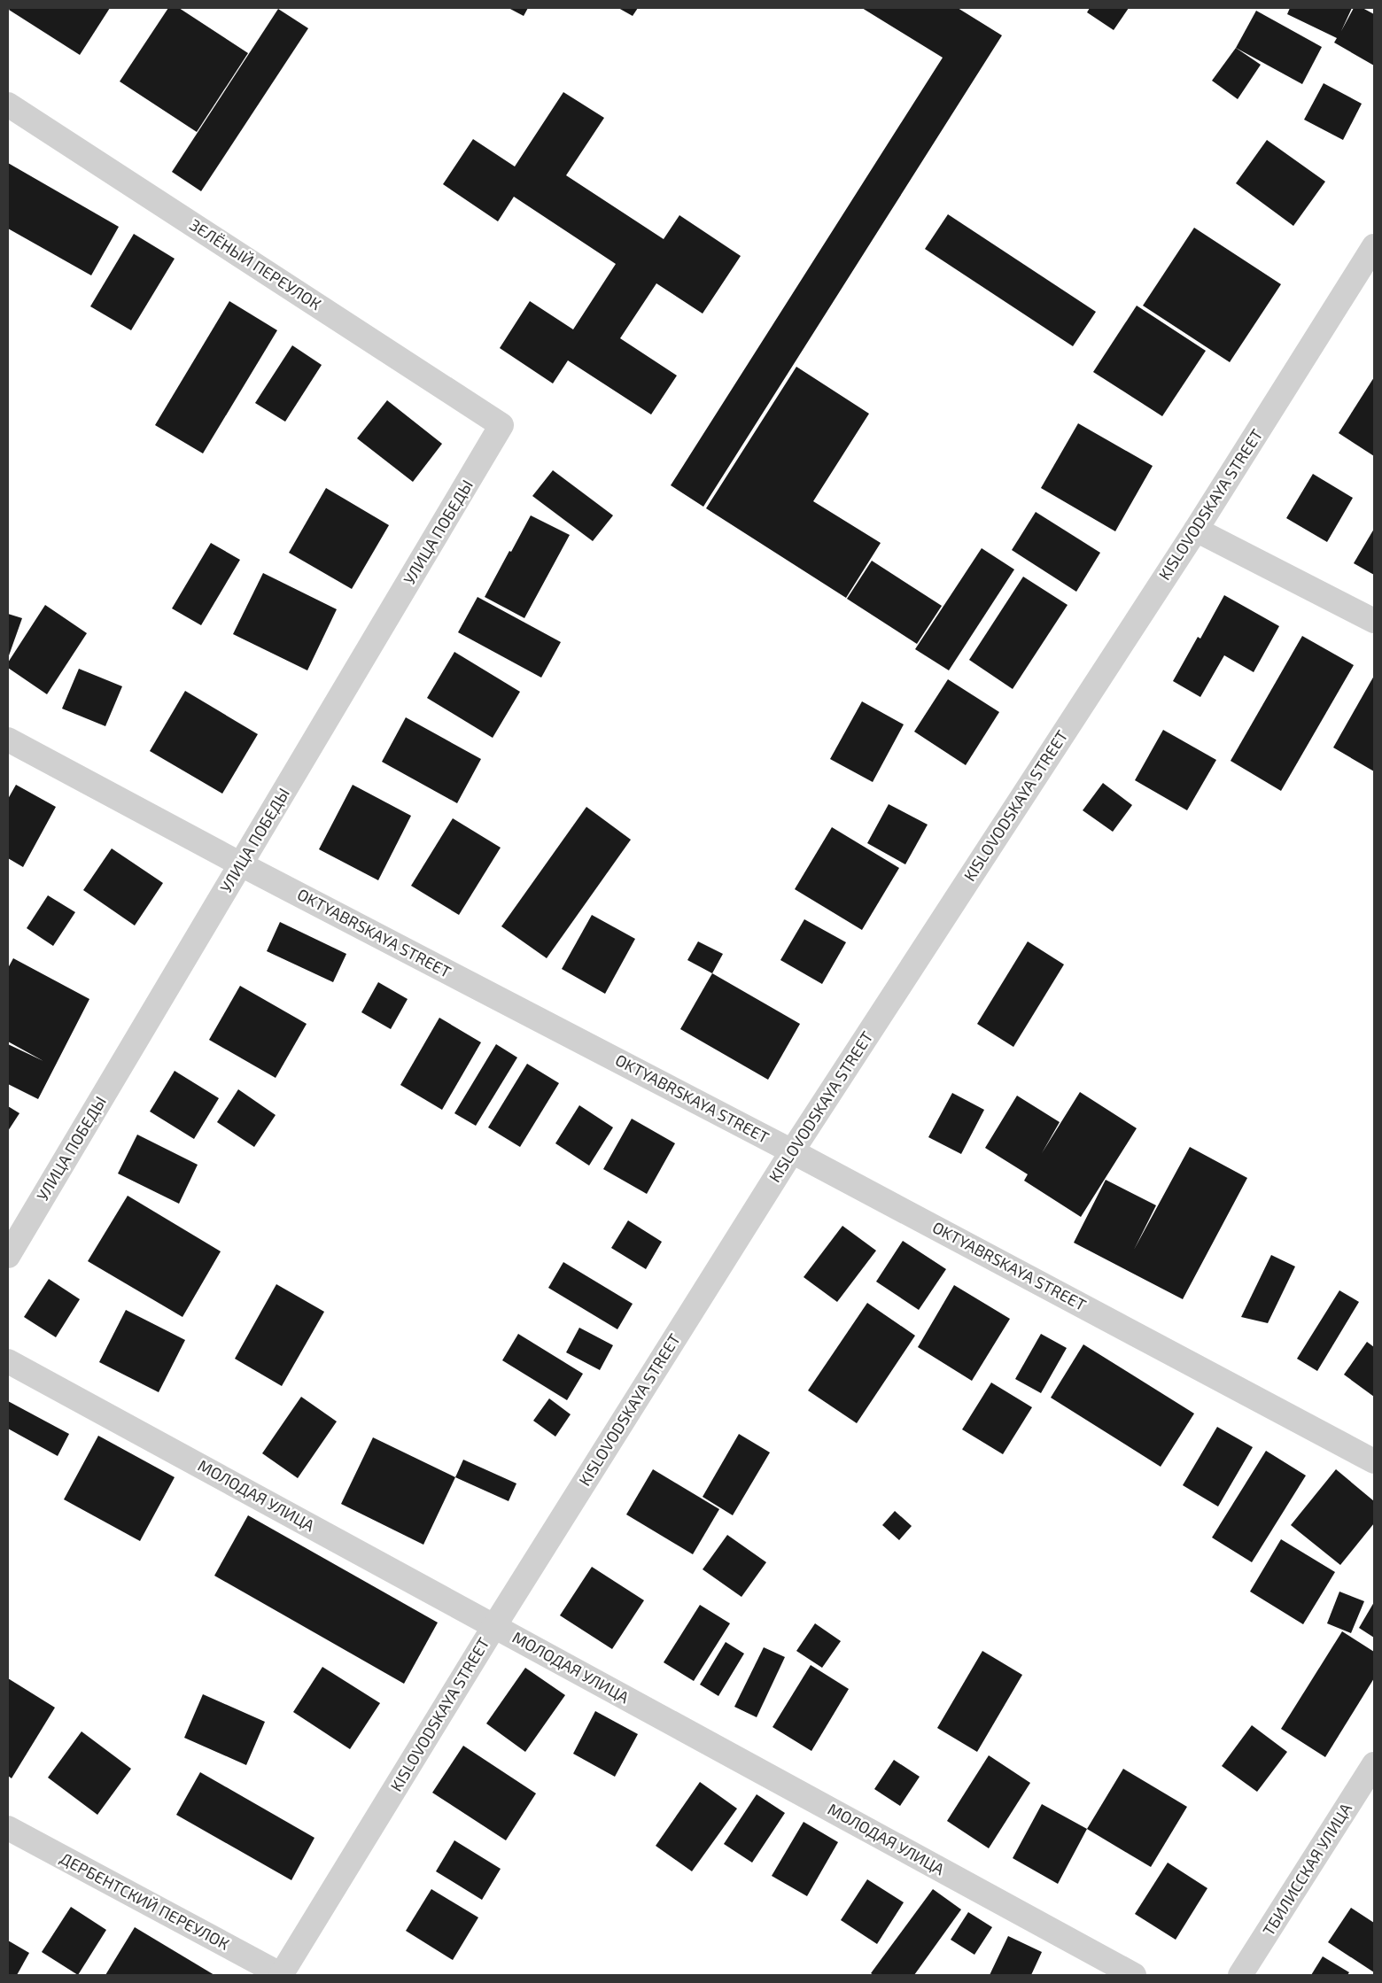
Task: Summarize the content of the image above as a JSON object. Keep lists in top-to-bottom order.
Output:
{
  "streets": {
    "street": [
      "ЗЕЛЁНЫЙ ПЕРЕУЛОК",
      "KISLOVODSKAYA STREET",
      "УЛИЦА ПОБЕДЫ",
      "OKTYABRSKAYA STREET",
      "МОЛОДАЯ УЛИЦА",
      "ТБИЛИССКАЯ УЛИЦА",
      "ДЕРБЕНТСКИЙ ПЕРЕУЛОК"
    ]
  },
  "crossings": [
    ["ЗЕЛЁНЫЙ ПЕРЕУЛОК", "УЛИЦА ПОБЕДЫ"],
    ["KISLOVODSKAYA STREET", "OKTYABRSKAYA STREET"],
    ["KISLOVODSKAYA STREET", "МОЛОДАЯ УЛИЦА"],
    ["KISLOVODSKAYA STREET", "ДЕРБЕНТСКИЙ ПЕРЕУЛОК"],
    ["УЛИЦА ПОБЕДЫ", "OKTYABRSKAYA STREET"]
  ]
}
